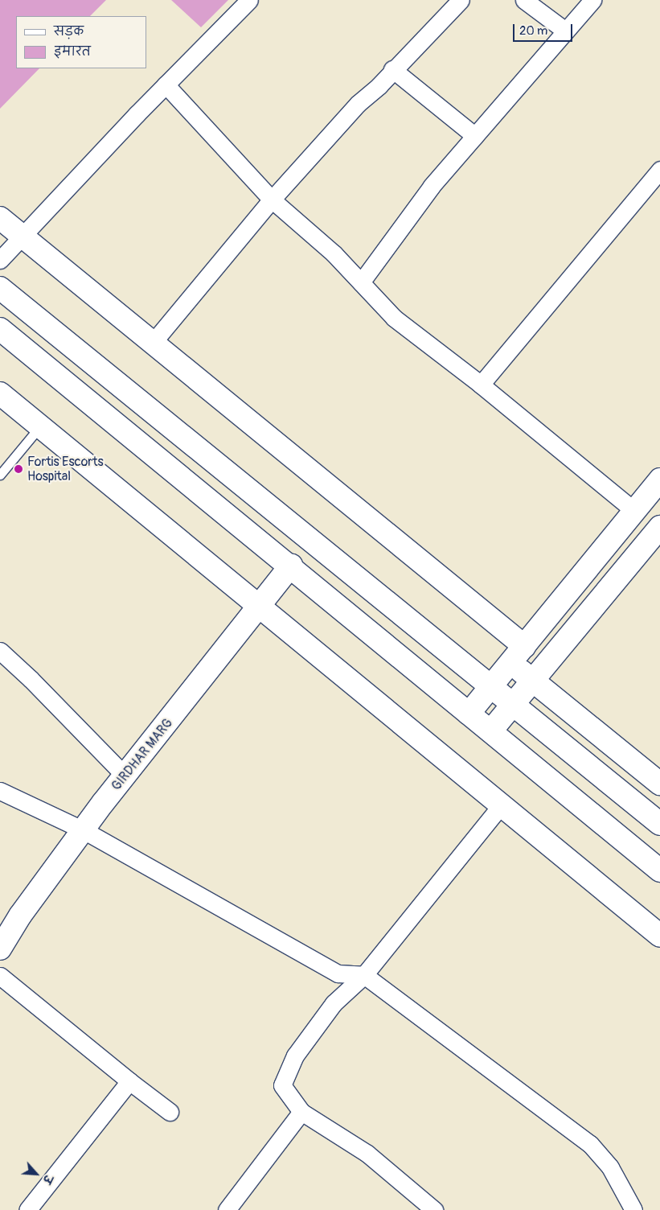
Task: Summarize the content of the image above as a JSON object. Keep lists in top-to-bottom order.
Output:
{
  "streets": {
    "street": ["GIRDHAR MARG"]
  },
  "places": ["Fortis Escorts Hospital"],
  "legend": ["सड़क", "इमारत"],
  "scale_bar": "20 m",
  "north": "bottom right"
}
